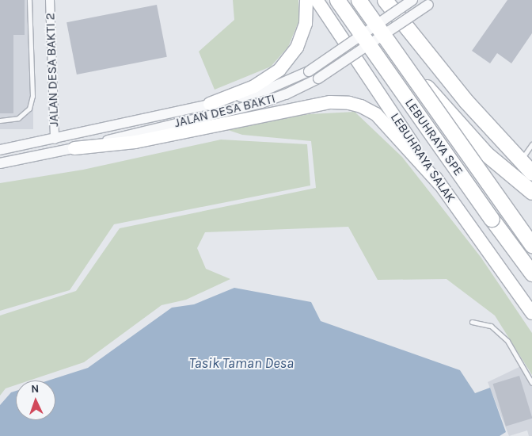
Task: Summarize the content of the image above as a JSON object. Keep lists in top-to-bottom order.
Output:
{
  "streets": {
    "highway": ["LEBUHRAYA SPE", "LEBUHRAYA SALAK"],
    "street": ["JALAN DESA BAKTI 2", "JALAN DESA BAKTI"]
  },
  "crossings": [
    ["JALAN DESA BAKTI 2", "JALAN DESA BAKTI"]
  ],
  "water": ["Tasik Taman Desa"],
  "north": "top"
}
